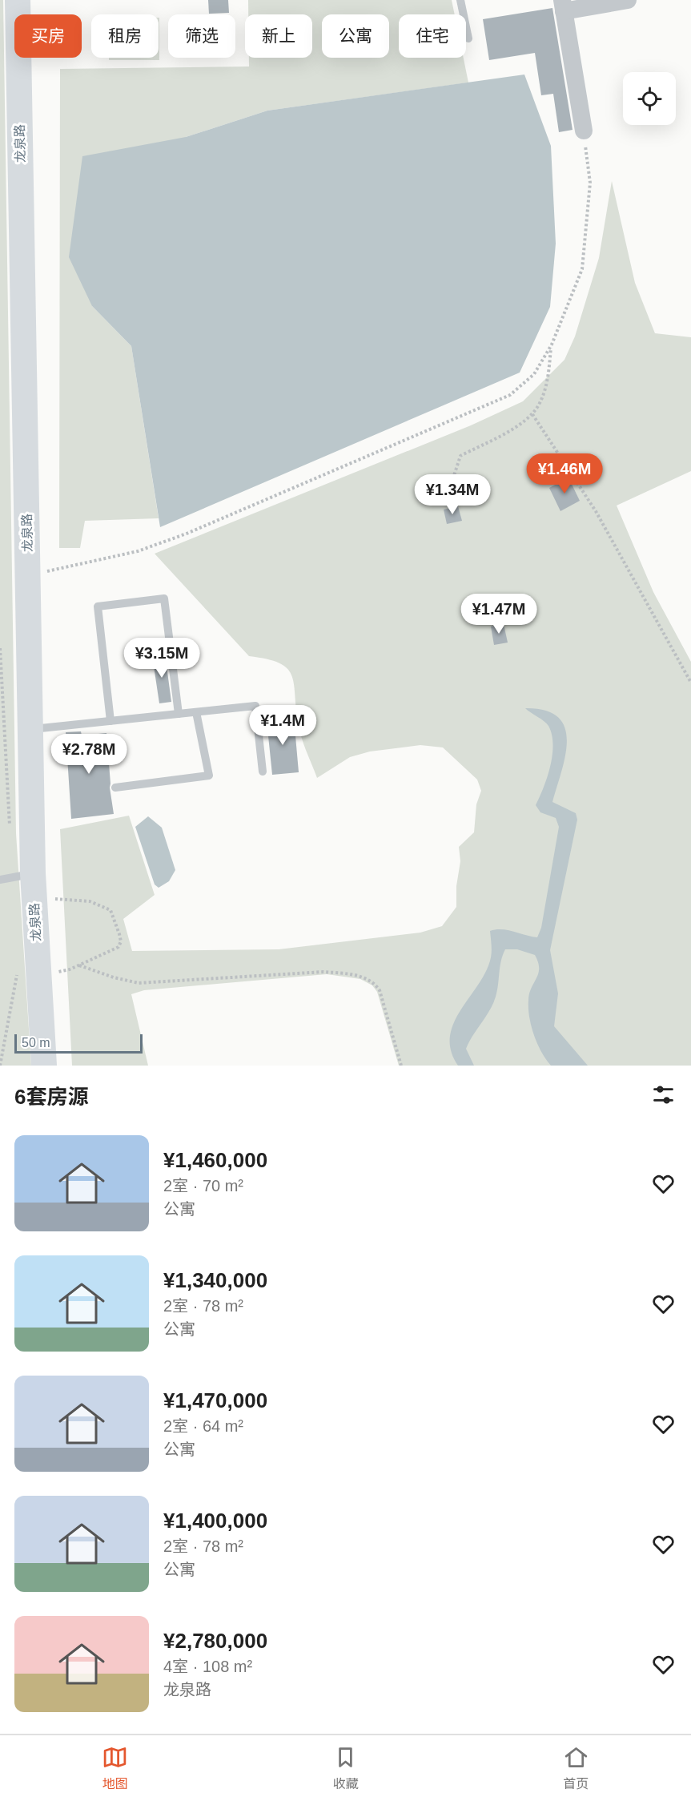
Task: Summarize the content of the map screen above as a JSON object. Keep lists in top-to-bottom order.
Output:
{
  "streets": {
    "street": ["龙泉路"]
  },
  "scale_bar": "50 m",
  "page": {
    "chip": [
      "买房",
      "租房",
      "筛选",
      "新上",
      "公寓",
      "住宅"
    ],
    "price": [
      "¥1.46M",
      "¥1.34M",
      "¥1.47M",
      "¥3.15M",
      "¥1.4M",
      "¥2.78M"
    ],
    "scale": "50 m",
    "heading": "6套房源",
    "list": [
      {
        "name": "¥1,460,000",
        "note": "2室 · 70 m² · 公寓"
      },
      {
        "name": "¥1,340,000",
        "note": "2室 · 78 m² · 公寓"
      },
      {
        "name": "¥1,470,000",
        "note": "2室 · 64 m² · 公寓"
      },
      {
        "name": "¥1,400,000",
        "note": "2室 · 78 m² · 公寓"
      },
      {
        "name": "¥2,780,000",
        "note": "4室 · 108 m² · 龙泉路"
      }
    ],
    "tabs": ["地图", "收藏", "首页"]
  }
}
